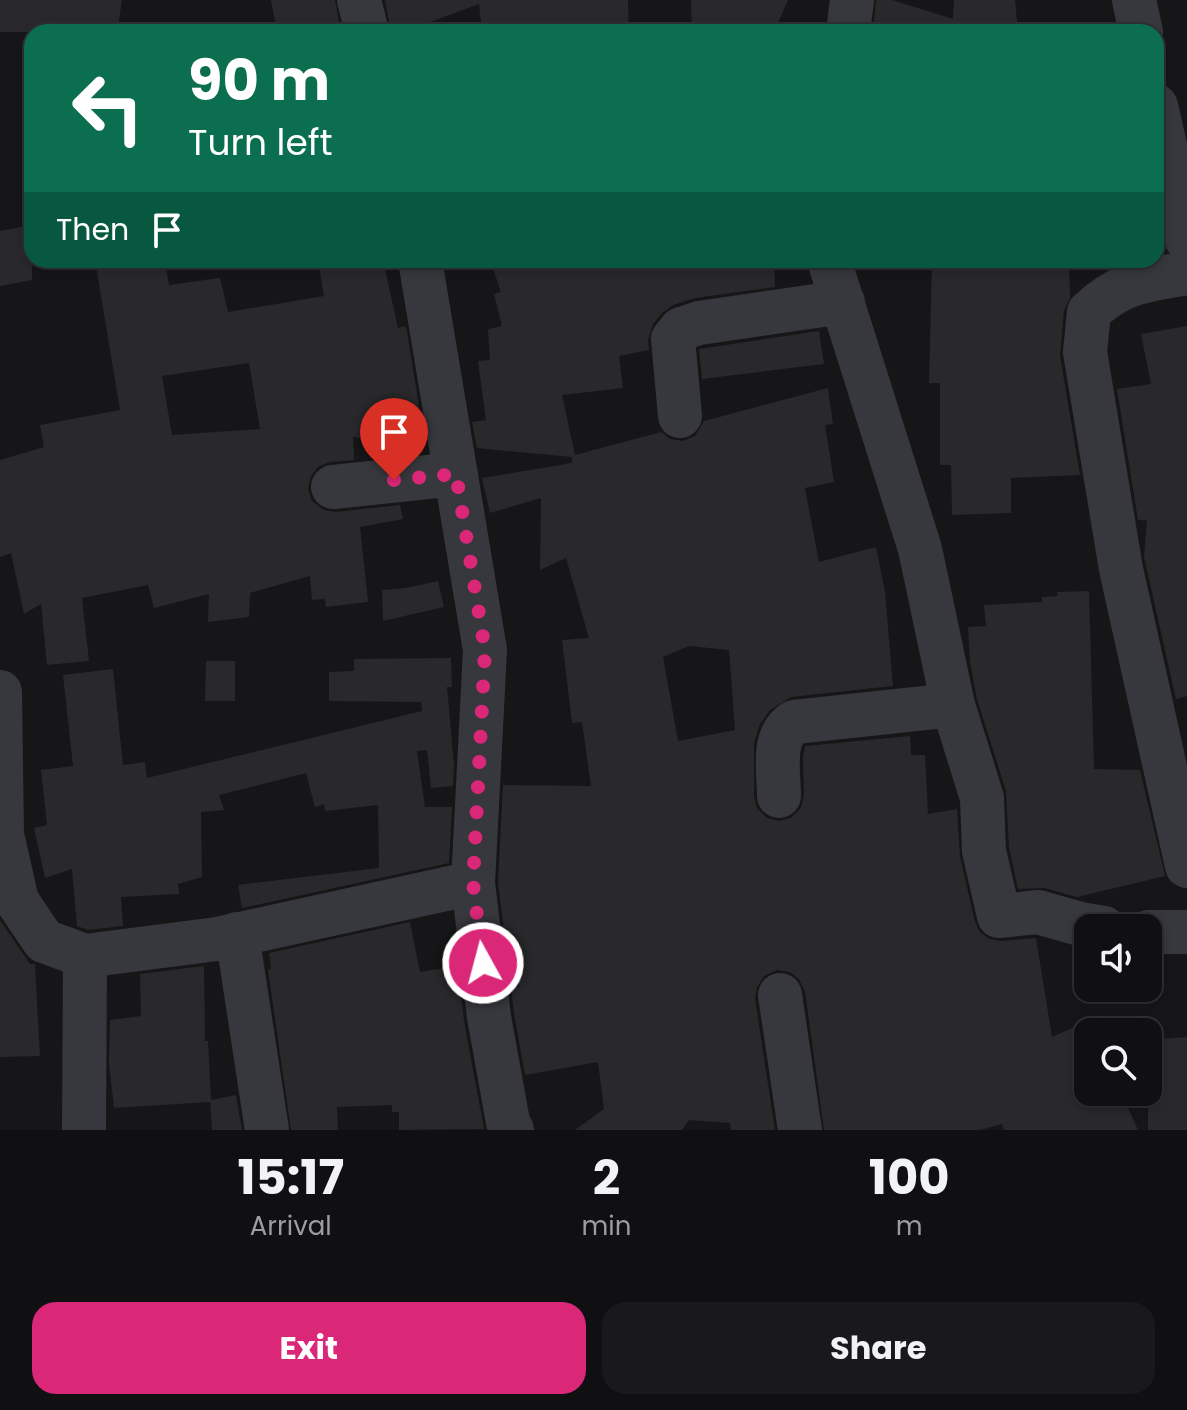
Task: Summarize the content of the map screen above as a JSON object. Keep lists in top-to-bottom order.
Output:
{
  "page": {
    "turn": ["90 m", "Turn left"],
    "then": "Then",
    "eta": [
      "15:17",
      "Arrival",
      "2",
      "min",
      "100",
      "m"
    ],
    "buttons": ["Exit", "Share"]
  }
}
